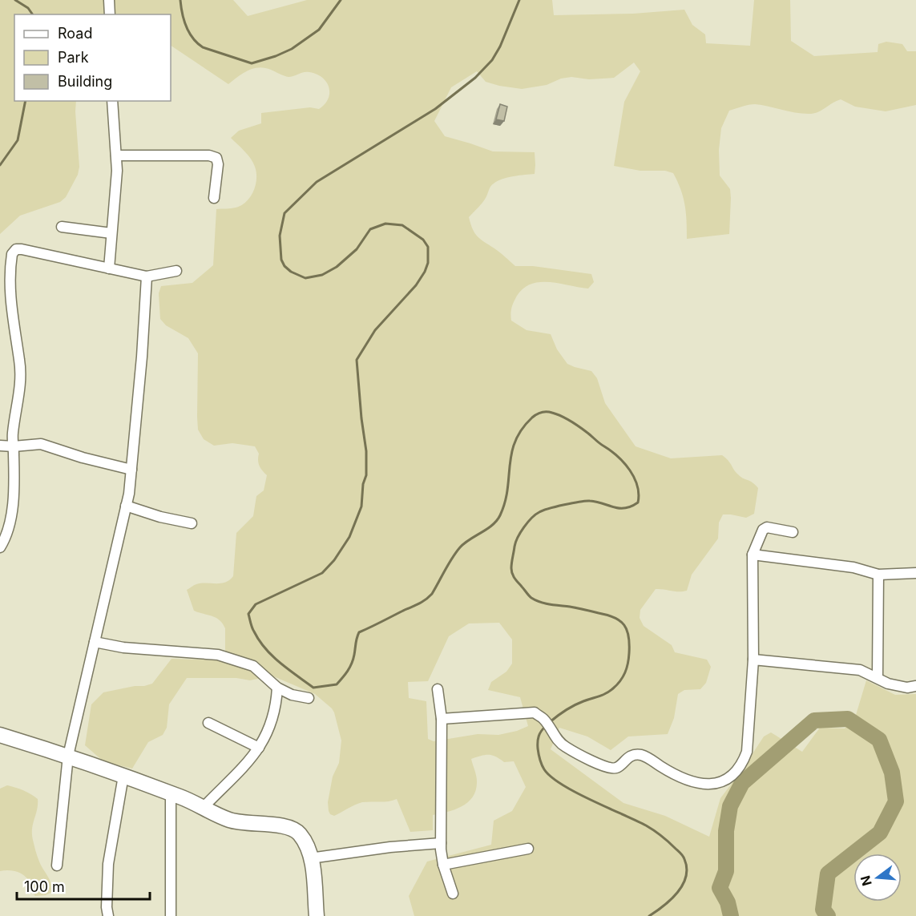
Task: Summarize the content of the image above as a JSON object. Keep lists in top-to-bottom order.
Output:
{
  "legend": ["Road", "Park", "Building"],
  "scale_bar": "100 m",
  "north": "left"
}
